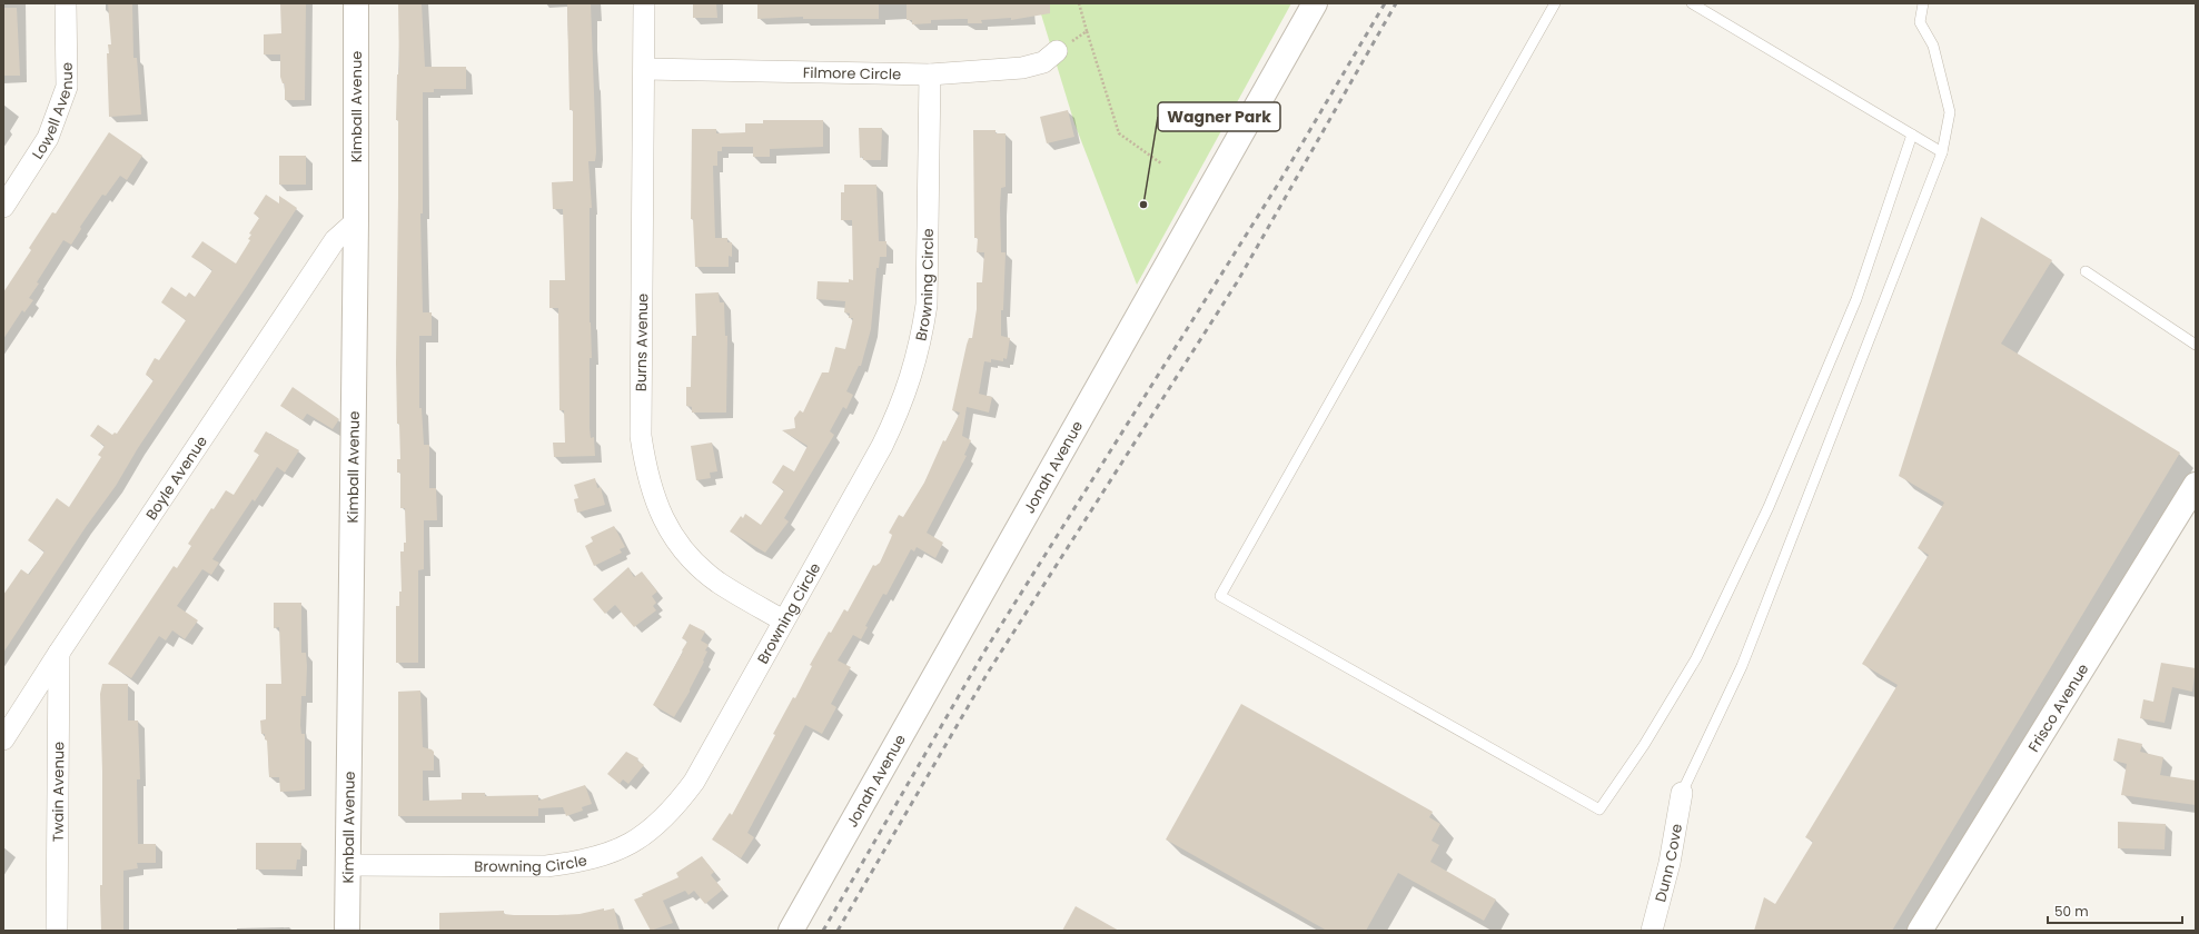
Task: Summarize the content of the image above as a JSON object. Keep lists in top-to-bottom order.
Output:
{
  "streets": {
    "street": [
      "Filmore Circle",
      "Kimball Avenue",
      "Lowell Avenue",
      "Browning Circle",
      "Burns Avenue",
      "Jonah Avenue",
      "Boyle Avenue",
      "Frisco Avenue",
      "Twain Avenue",
      "Dunn Cove"
    ]
  },
  "crossings": [
    ["Filmore Circle", "Browning Circle"],
    ["Filmore Circle", "Burns Avenue"],
    ["Kimball Avenue", "Browning Circle"],
    ["Kimball Avenue", "Boyle Avenue"],
    ["Browning Circle", "Burns Avenue"],
    ["Boyle Avenue", "Twain Avenue"]
  ],
  "places": ["Wagner Park"],
  "scale_bar": "50 m"
}
